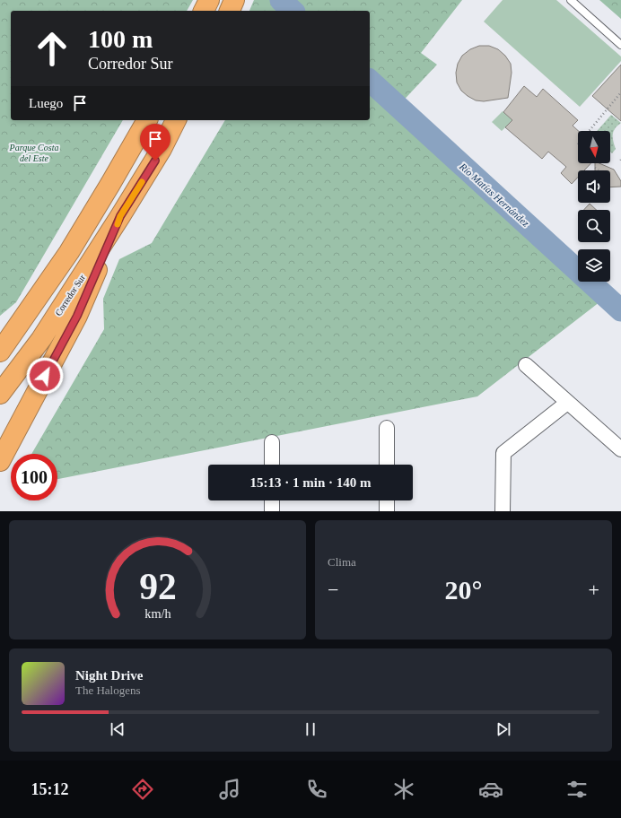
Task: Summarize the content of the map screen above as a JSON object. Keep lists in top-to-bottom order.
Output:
{
  "streets": {
    "highway": ["Corredor Sur"]
  },
  "water": ["Río Matías Hernández"],
  "parks": ["Parque Costa del Este"],
  "north": "bottom",
  "page": {
    "turn": ["100 m", "Corredor Sur"],
    "then": "Luego",
    "limit": "100",
    "trip": "15:13 · 1 min · 140 m",
    "tile": "Clima",
    "heat": ["−", "20°", "+"],
    "song": ["Night Drive", "The Halogens"],
    "tabs": "15:12",
    "gauge": ["92", "km/h"]
  }
}
